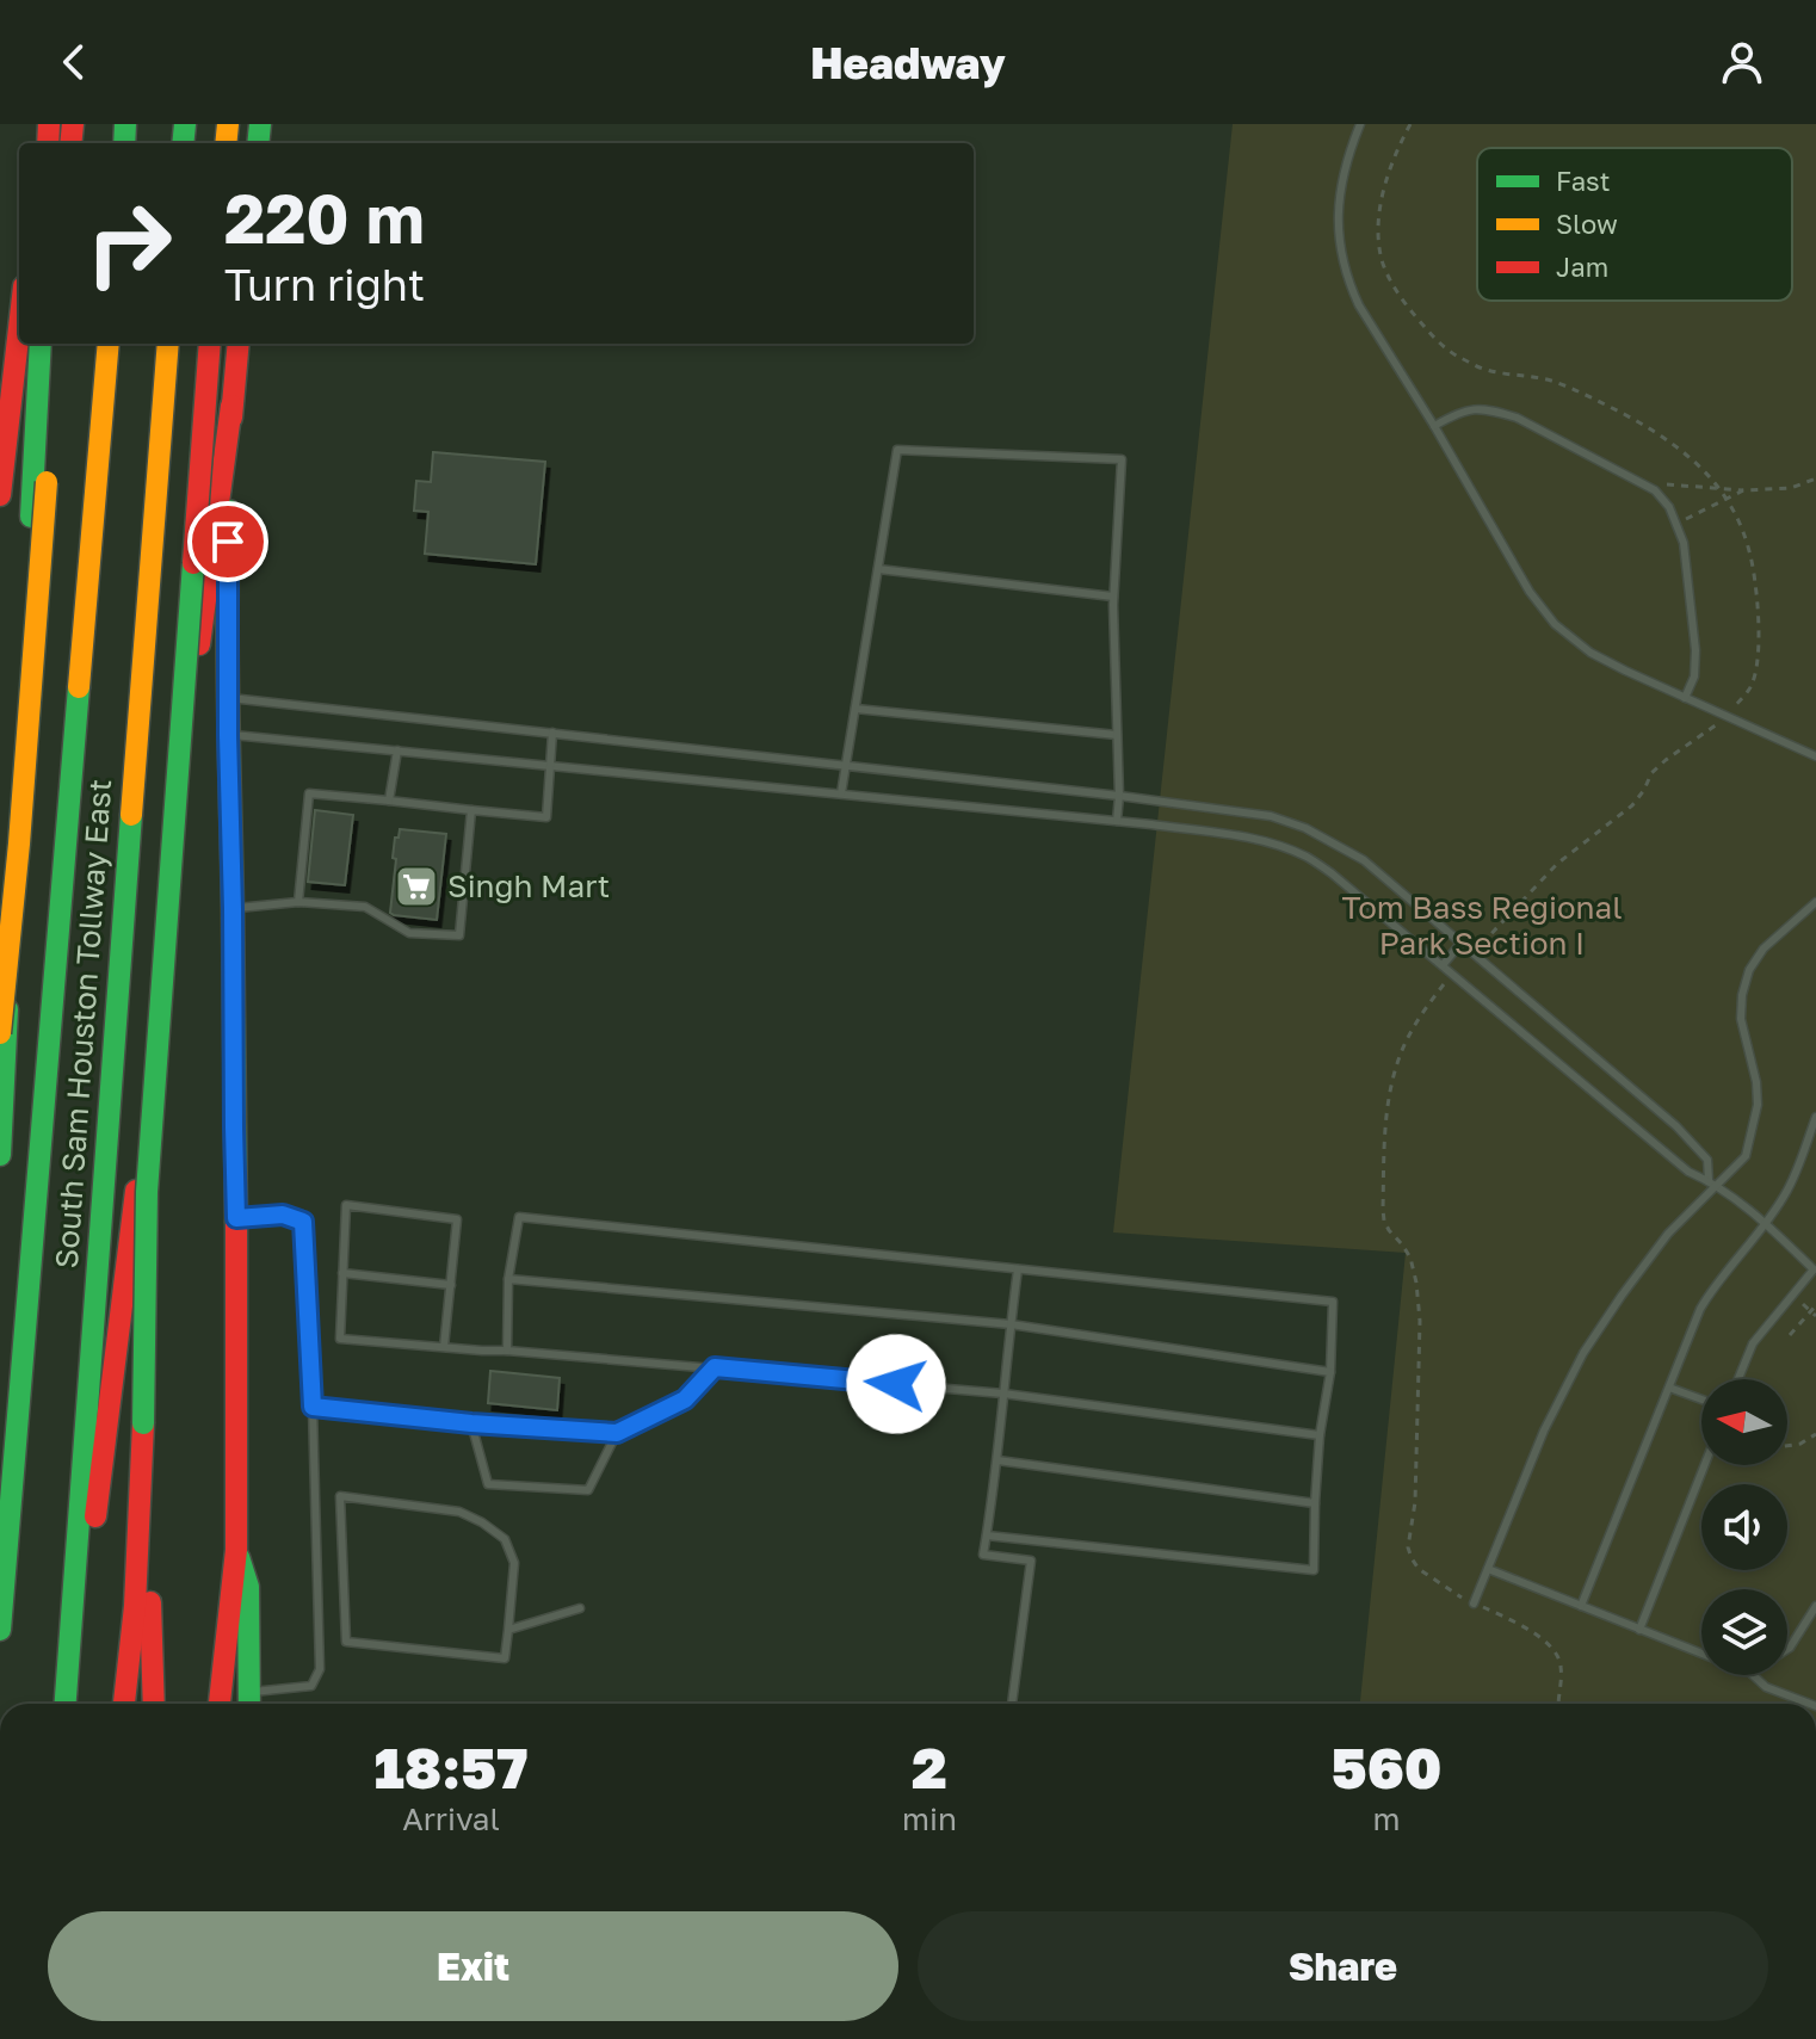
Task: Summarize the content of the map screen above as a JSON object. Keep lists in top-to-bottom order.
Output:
{
  "streets": {
    "main road": ["South Sam Houston Tollway East"]
  },
  "parks": ["Tom Bass Regional Park Section I"],
  "places": {
    "supermarket": ["Singh Mart"]
  },
  "legend": ["Fast", "Slow", "Jam"],
  "north": "left",
  "page": {
    "header": "Headway",
    "turn": ["220 m", "Turn right"],
    "eta": [
      "18:57",
      "Arrival",
      "2",
      "min",
      "560",
      "m"
    ],
    "buttons": ["Exit", "Share"]
  }
}
